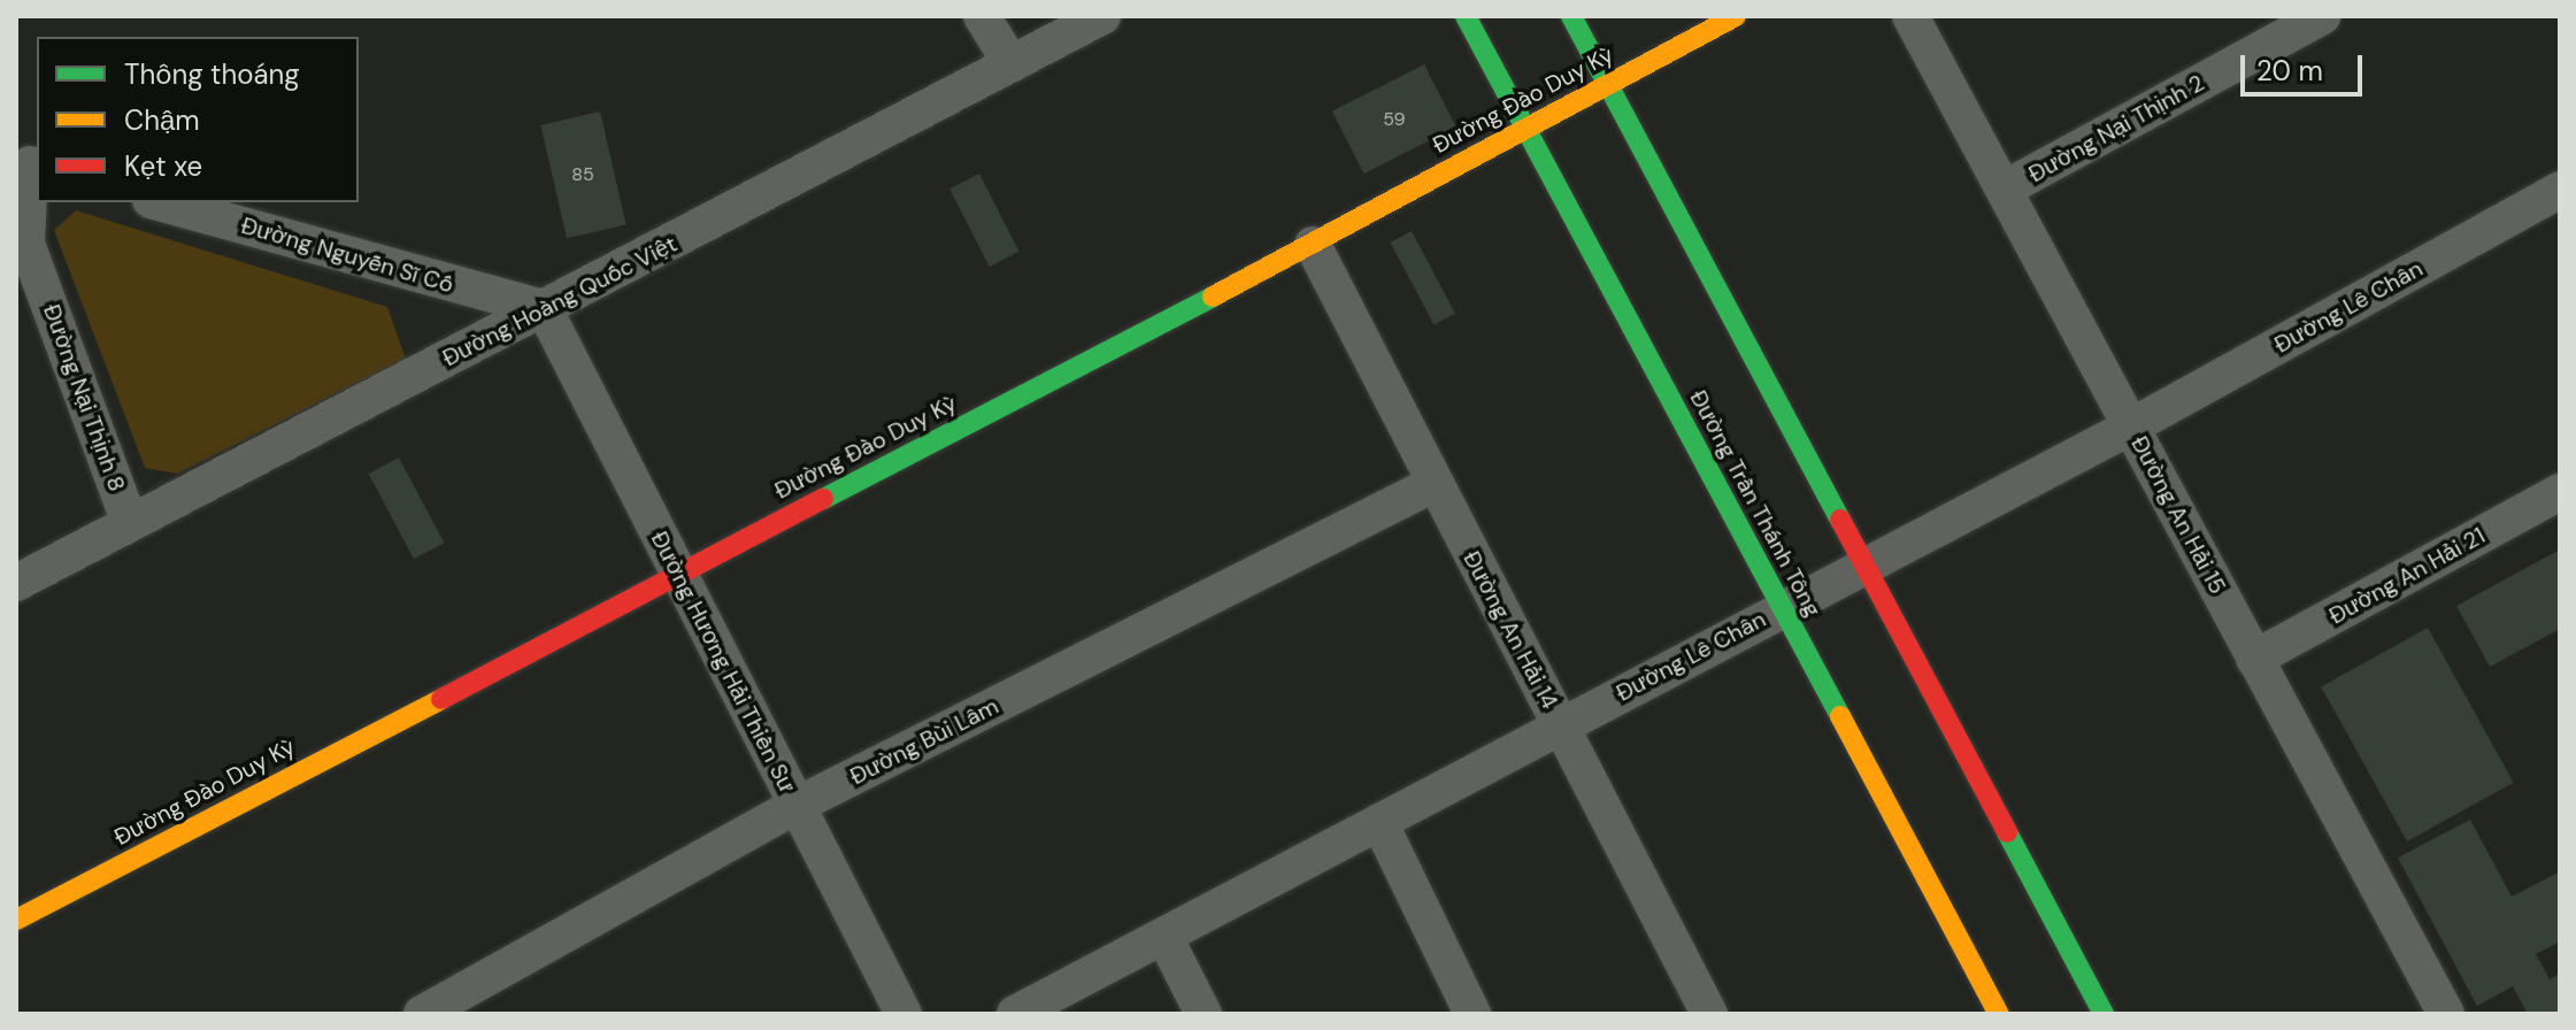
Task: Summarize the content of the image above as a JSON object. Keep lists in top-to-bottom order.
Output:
{
  "streets": {
    "main road": ["Đường Đào Duy Kỳ", "Đường Trần Thánh Tông"],
    "street": [
      "Đường Nại Thịnh 2",
      "Đường Nguyễn Sĩ Cố",
      "Đường Hoàng Quốc Việt",
      "Đường Lê Chân",
      "Đường Nại Thịnh 8",
      "Đường An Hải 15",
      "Đường An Hải 21",
      "Đường An Hải 14",
      "Đường Hương Hải Thiền Sư",
      "Đường Bùi Lâm"
    ]
  },
  "crossings": [
    ["Đường Đào Duy Kỳ", "Đường Trần Thánh Tông"],
    ["Đường Đào Duy Kỳ", "Đường An Hải 14"],
    ["Đường Đào Duy Kỳ", "Đường Hương Hải Thiền Sư"],
    ["Đường Nại Thịnh 2", "Đường An Hải 15"],
    ["Đường Nguyễn Sĩ Cố", "Đường Hoàng Quốc Việt"],
    ["Đường Nguyễn Sĩ Cố", "Đường Hương Hải Thiền Sư"],
    ["Đường Hoàng Quốc Việt", "Đường Nại Thịnh 8"],
    ["Đường Hoàng Quốc Việt", "Đường Hương Hải Thiền Sư"],
    ["Đường Lê Chân", "Đường Trần Thánh Tông"],
    ["Đường Lê Chân", "Đường An Hải 15"],
    ["Đường Lê Chân", "Đường An Hải 14"],
    ["Đường An Hải 15", "Đường An Hải 21"],
    ["Đường An Hải 14", "Đường Bùi Lâm"],
    ["Đường Hương Hải Thiền Sư", "Đường Bùi Lâm"]
  ],
  "house_numbers": ["59", "85"],
  "legend": ["Thông thoáng", "Chậm", "Kẹt xe"],
  "scale_bar": "20 m"
}
